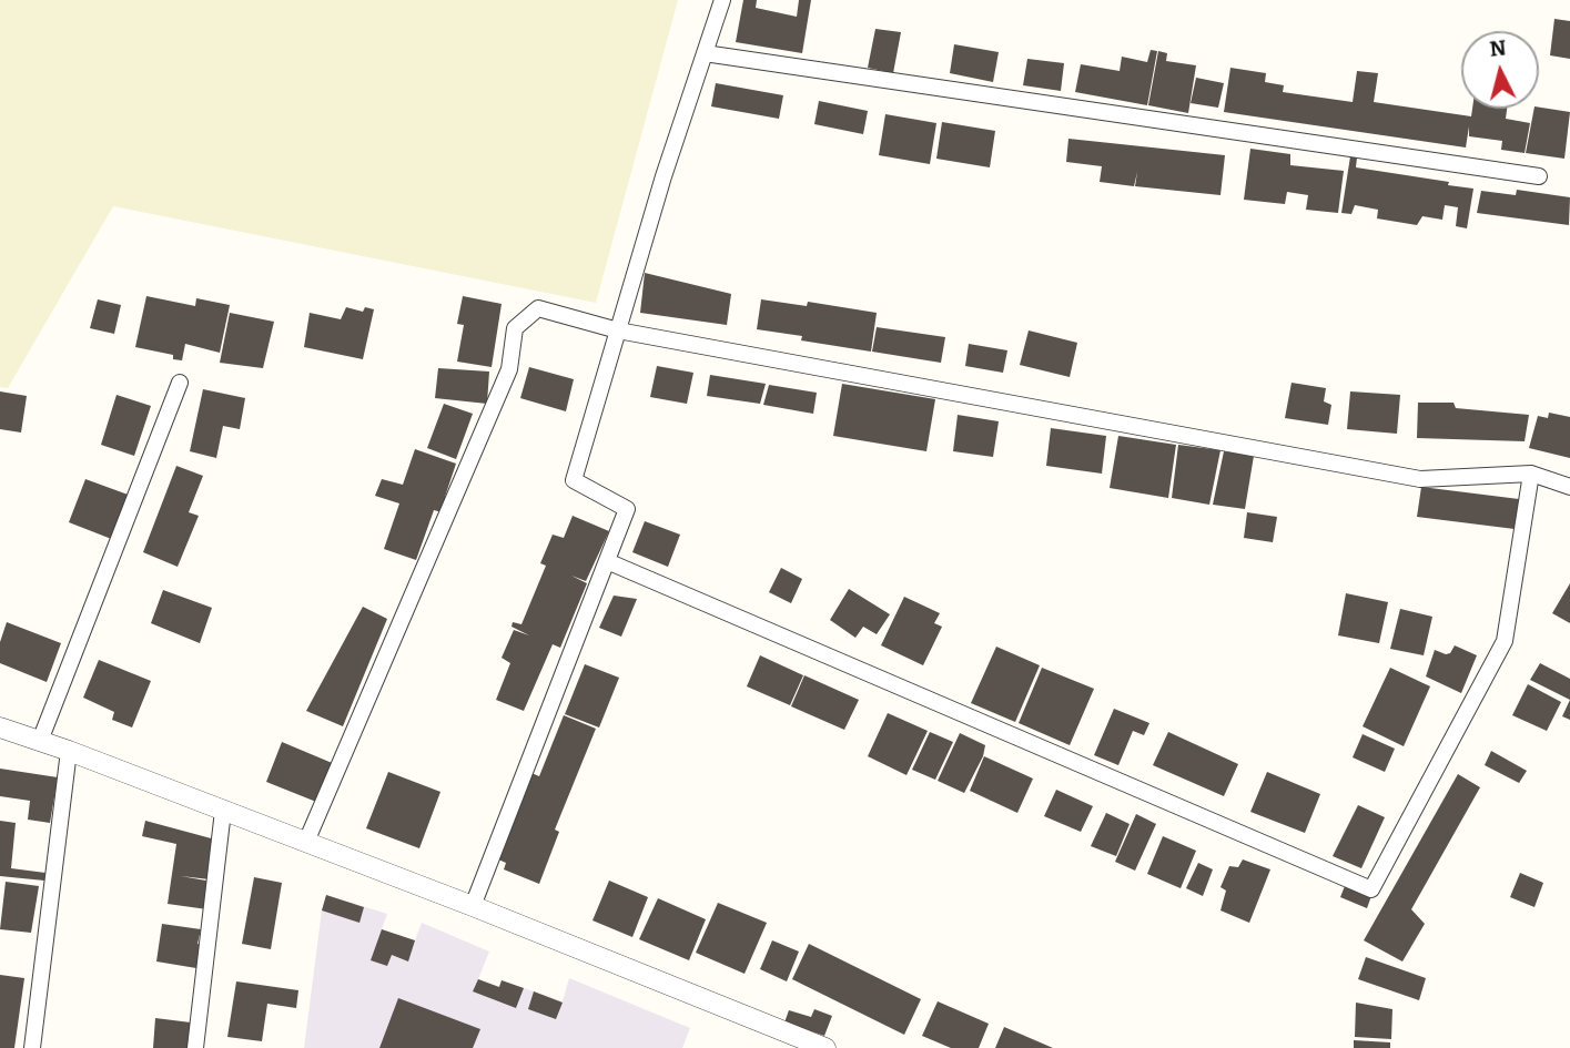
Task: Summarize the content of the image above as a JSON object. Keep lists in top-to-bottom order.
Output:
{
  "north": "top"
}
